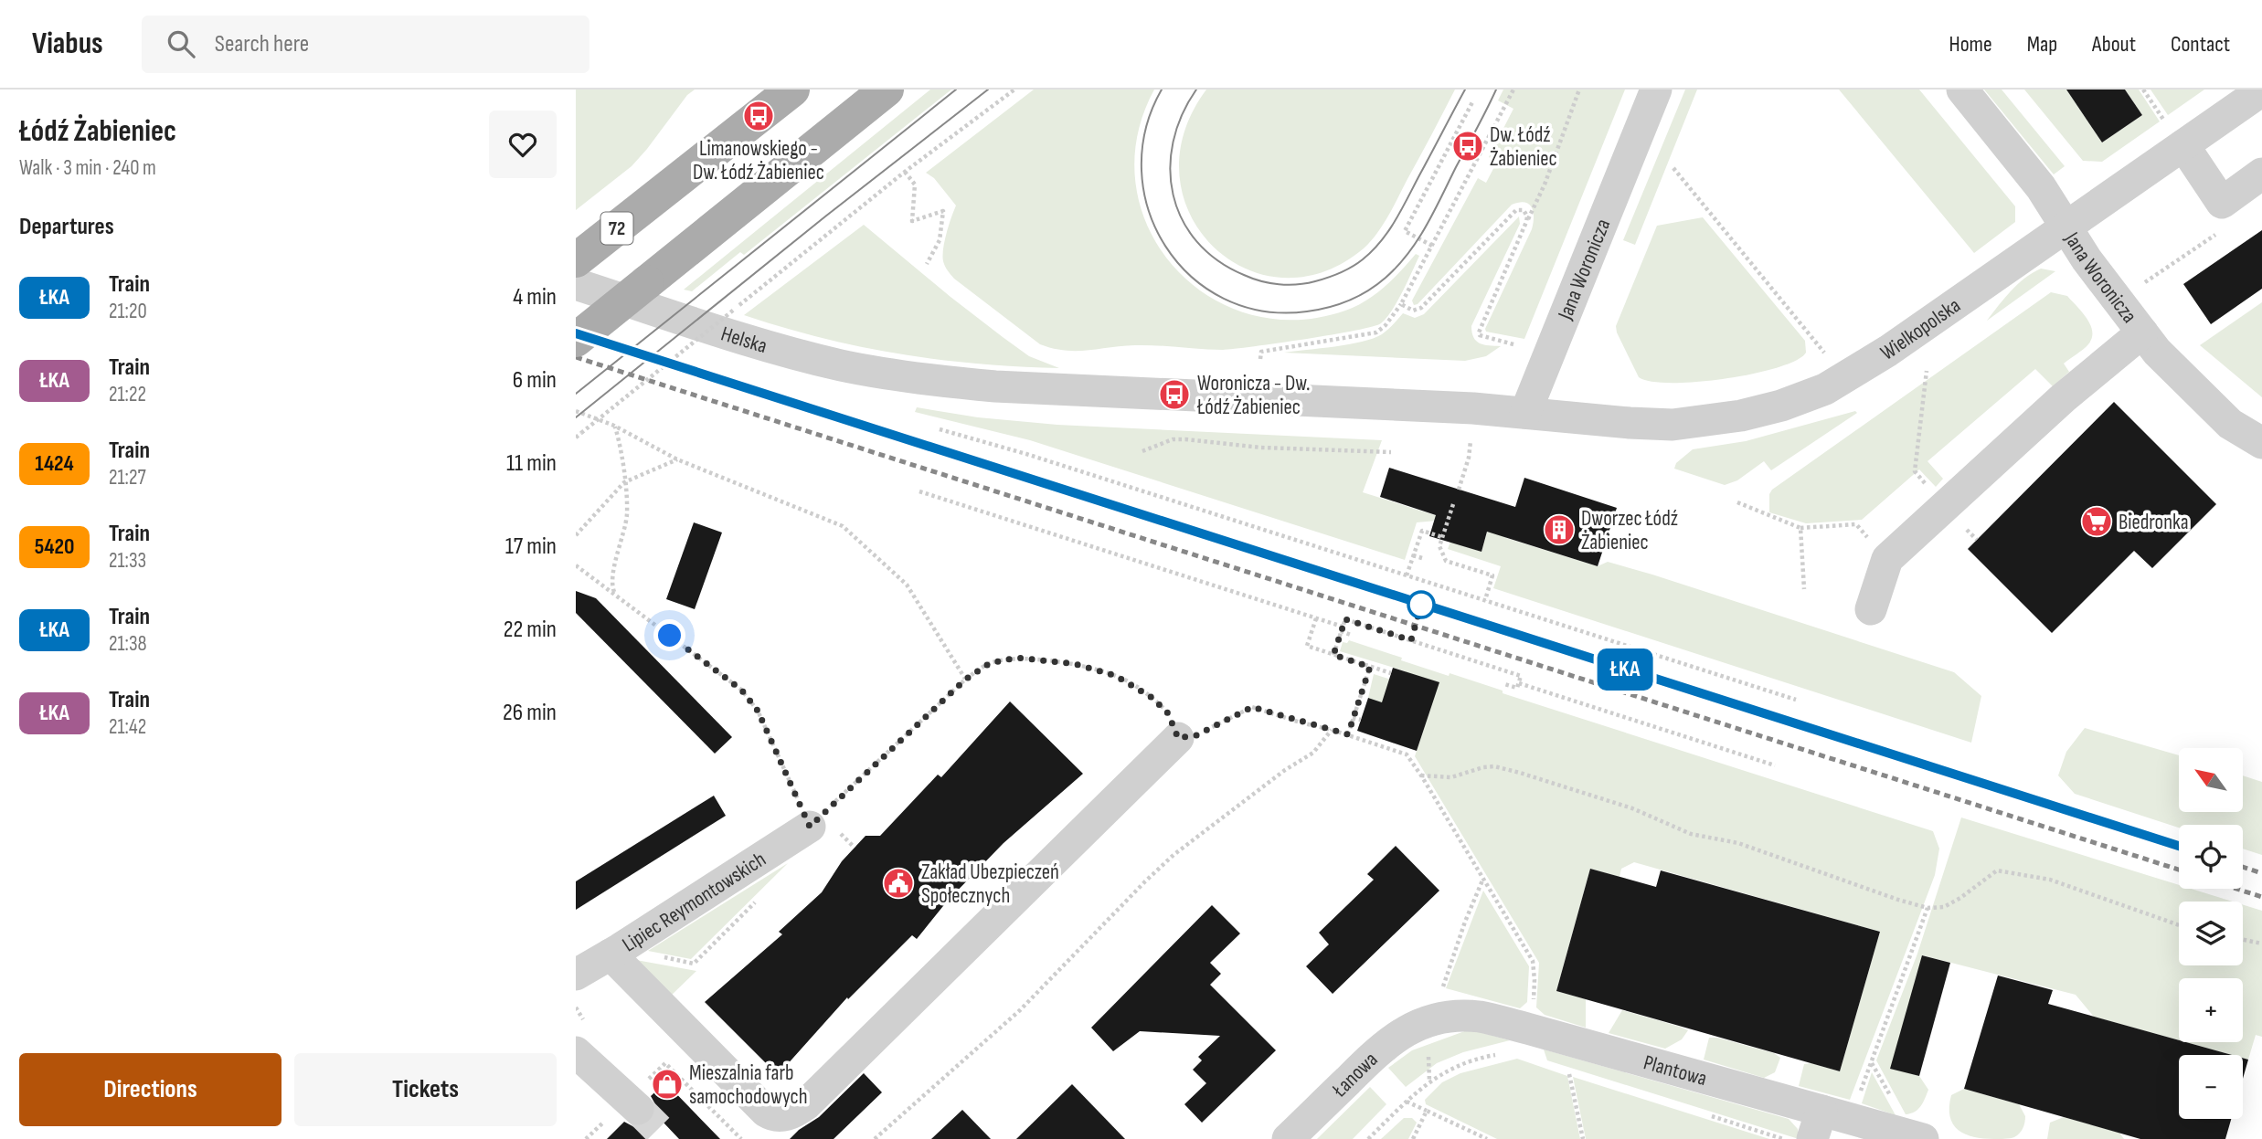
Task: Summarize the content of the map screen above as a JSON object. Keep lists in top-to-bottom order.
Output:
{
  "streets": {
    "main road": ["72"],
    "street": [
      "Jana Woronicza",
      "Wielkopolska",
      "Helska",
      "Lipiec Reymontowskich",
      "Plantowa",
      "Łanowa"
    ]
  },
  "crossings": [
    ["72", "Helska"],
    ["Jana Woronicza", "Wielkopolska"],
    ["Wielkopolska", "Helska"],
    ["Plantowa", "Łanowa"]
  ],
  "places": {
    "bus stop": ["Limanowskiego - Dw. Łódź Żabieniec", "Dw. Łódź Żabieniec", "Woronicza - Dw. Łódź Żabieniec"],
    "supermarket": ["Biedronka"],
    "building": ["Dworzec Łódź Żabieniec"],
    "public building": ["Zakład Ubezpieczeń Społecznych"],
    "shop": ["Mieszalnia farb samochodowych"]
  },
  "north": "top left",
  "page": {
    "header": "Viabus",
    "search": "Search here",
    "nav": [
      "Home",
      "Map",
      "About",
      "Contact"
    ],
    "heading": [
      ["Łódź Żabieniec", "Walk · 3 min · 240 m"],
      "Departures"
    ],
    "on_map": "ŁKA",
    "list": [
      {
        "mark": "ŁKA",
        "name": "Train",
        "note": "21:20",
        "value": "4 min"
      },
      {
        "mark": "ŁKA",
        "name": "Train",
        "note": "21:22",
        "value": "6 min"
      },
      {
        "mark": "1424",
        "name": "Train",
        "note": "21:27",
        "value": "11 min"
      },
      {
        "mark": "5420",
        "name": "Train",
        "note": "21:33",
        "value": "17 min"
      },
      {
        "mark": "ŁKA",
        "name": "Train",
        "note": "21:38",
        "value": "22 min"
      },
      {
        "mark": "ŁKA",
        "name": "Train",
        "note": "21:42",
        "value": "26 min"
      }
    ],
    "map_buttons": ["+", "−"],
    "buttons": ["Directions", "Tickets"]
  }
}
